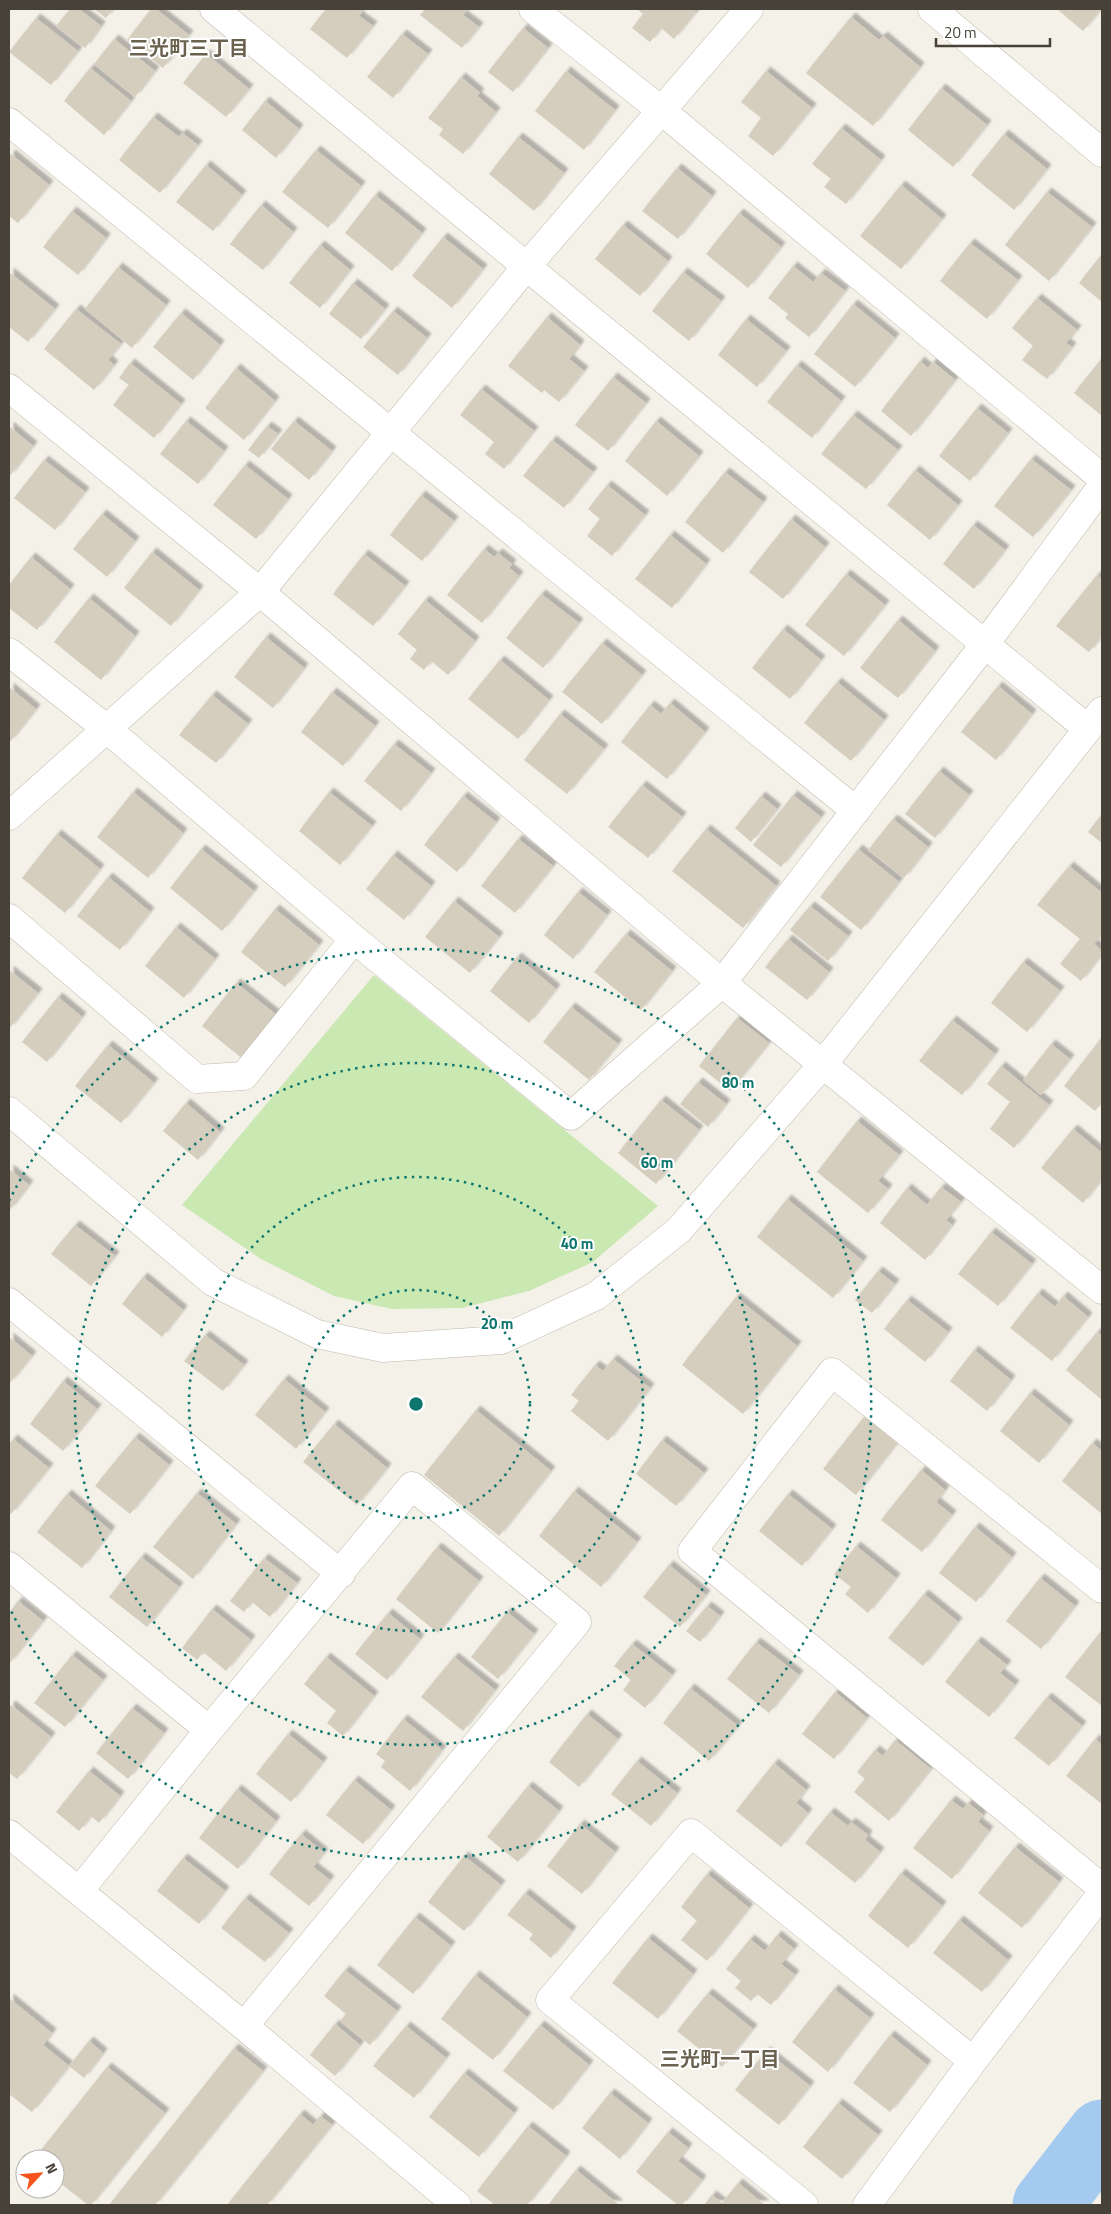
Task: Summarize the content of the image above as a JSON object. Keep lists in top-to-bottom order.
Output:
{
  "districts": ["三光町三丁目", "三光町一丁目"],
  "scale_bar": "20 m",
  "north": "top right",
  "rings": [
    "80 m",
    "60 m",
    "40 m",
    "20 m"
  ]
}
